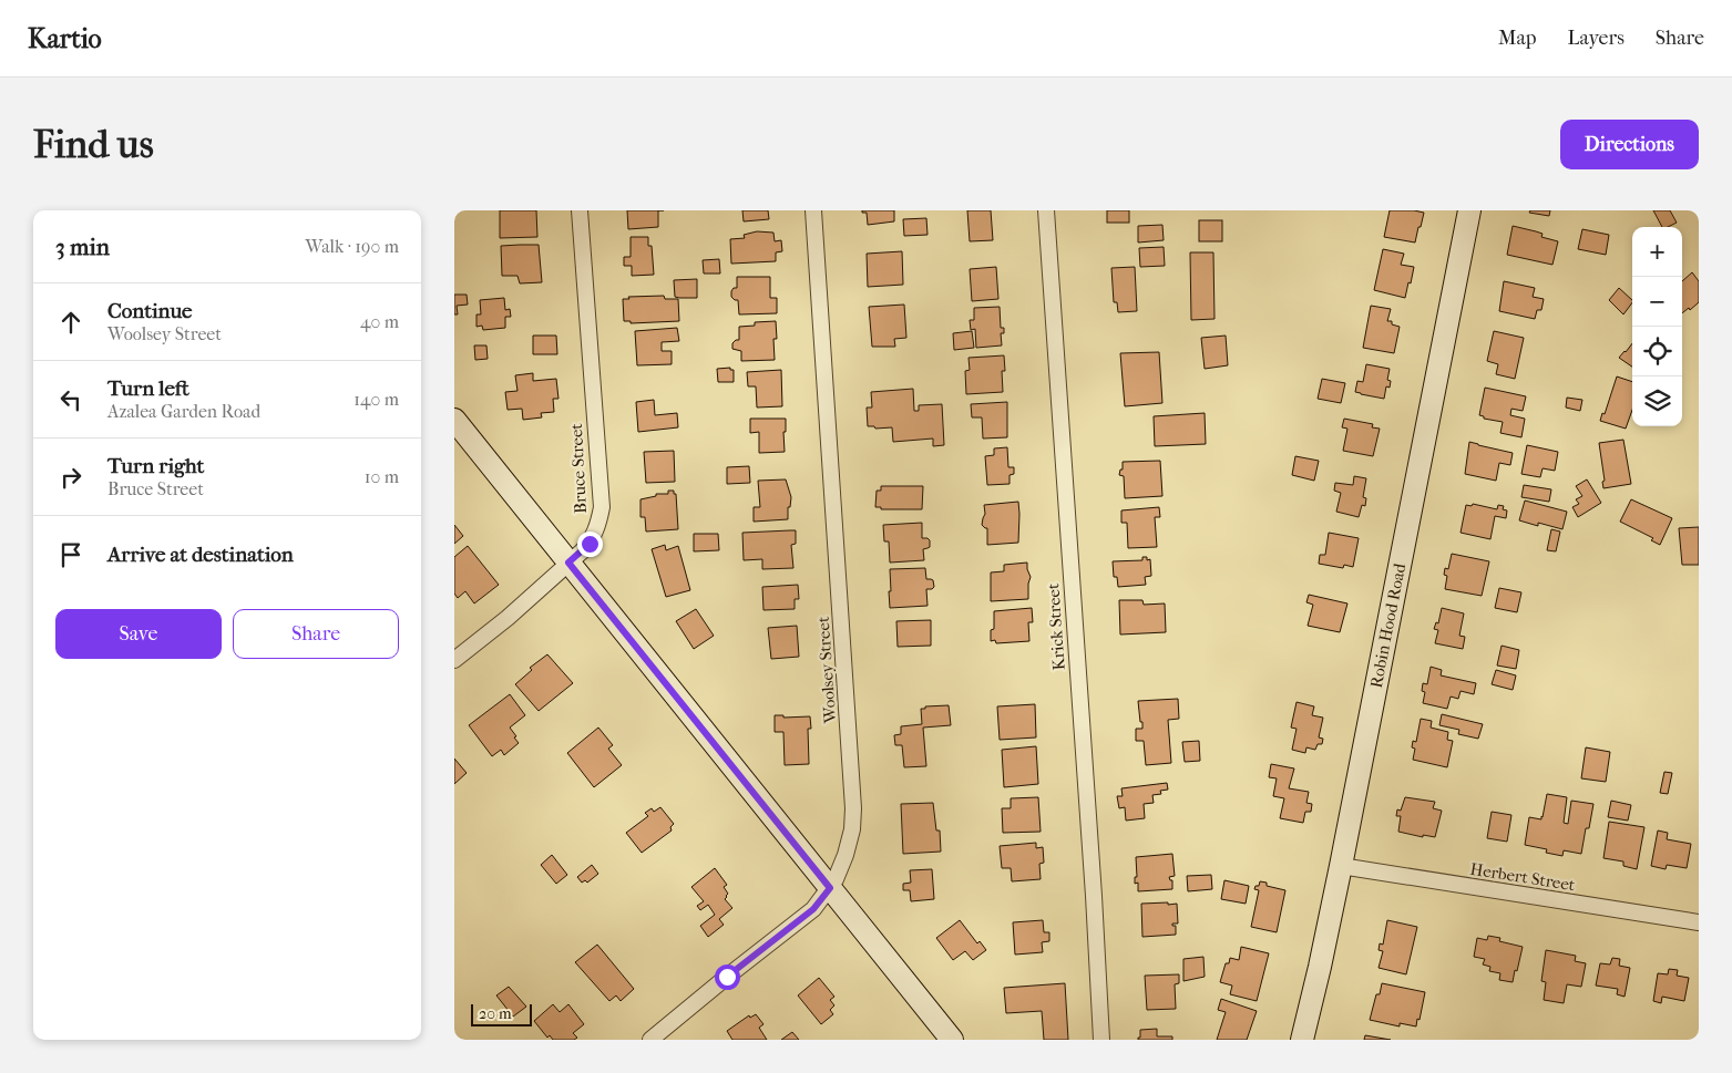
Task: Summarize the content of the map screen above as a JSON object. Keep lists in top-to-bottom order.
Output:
{
  "streets": {
    "street": [
      "Bruce Street",
      "Robin Hood Road",
      "Krick Street",
      "Woolsey Street",
      "Herbert Street"
    ]
  },
  "crossings": [
    ["Robin Hood Road", "Herbert Street"]
  ],
  "scale_bar": "20 m",
  "page": {
    "header": "Kartio",
    "nav": ["Map", "Layers", "Share"],
    "buttons": [
      "Directions",
      ["Save", "Share"]
    ],
    "title": "Find us",
    "heading": ["3 min", "Walk · 190 m"],
    "map_buttons": ["+", "−"],
    "list": [
      ["Continue", "Woolsey Street", "40 m"],
      ["Turn left", "Azalea Garden Road", "140 m"],
      ["Turn right", "Bruce Street", "10 m"],
      "Arrive at destination"
    ],
    "scale": "20 m"
  }
}
